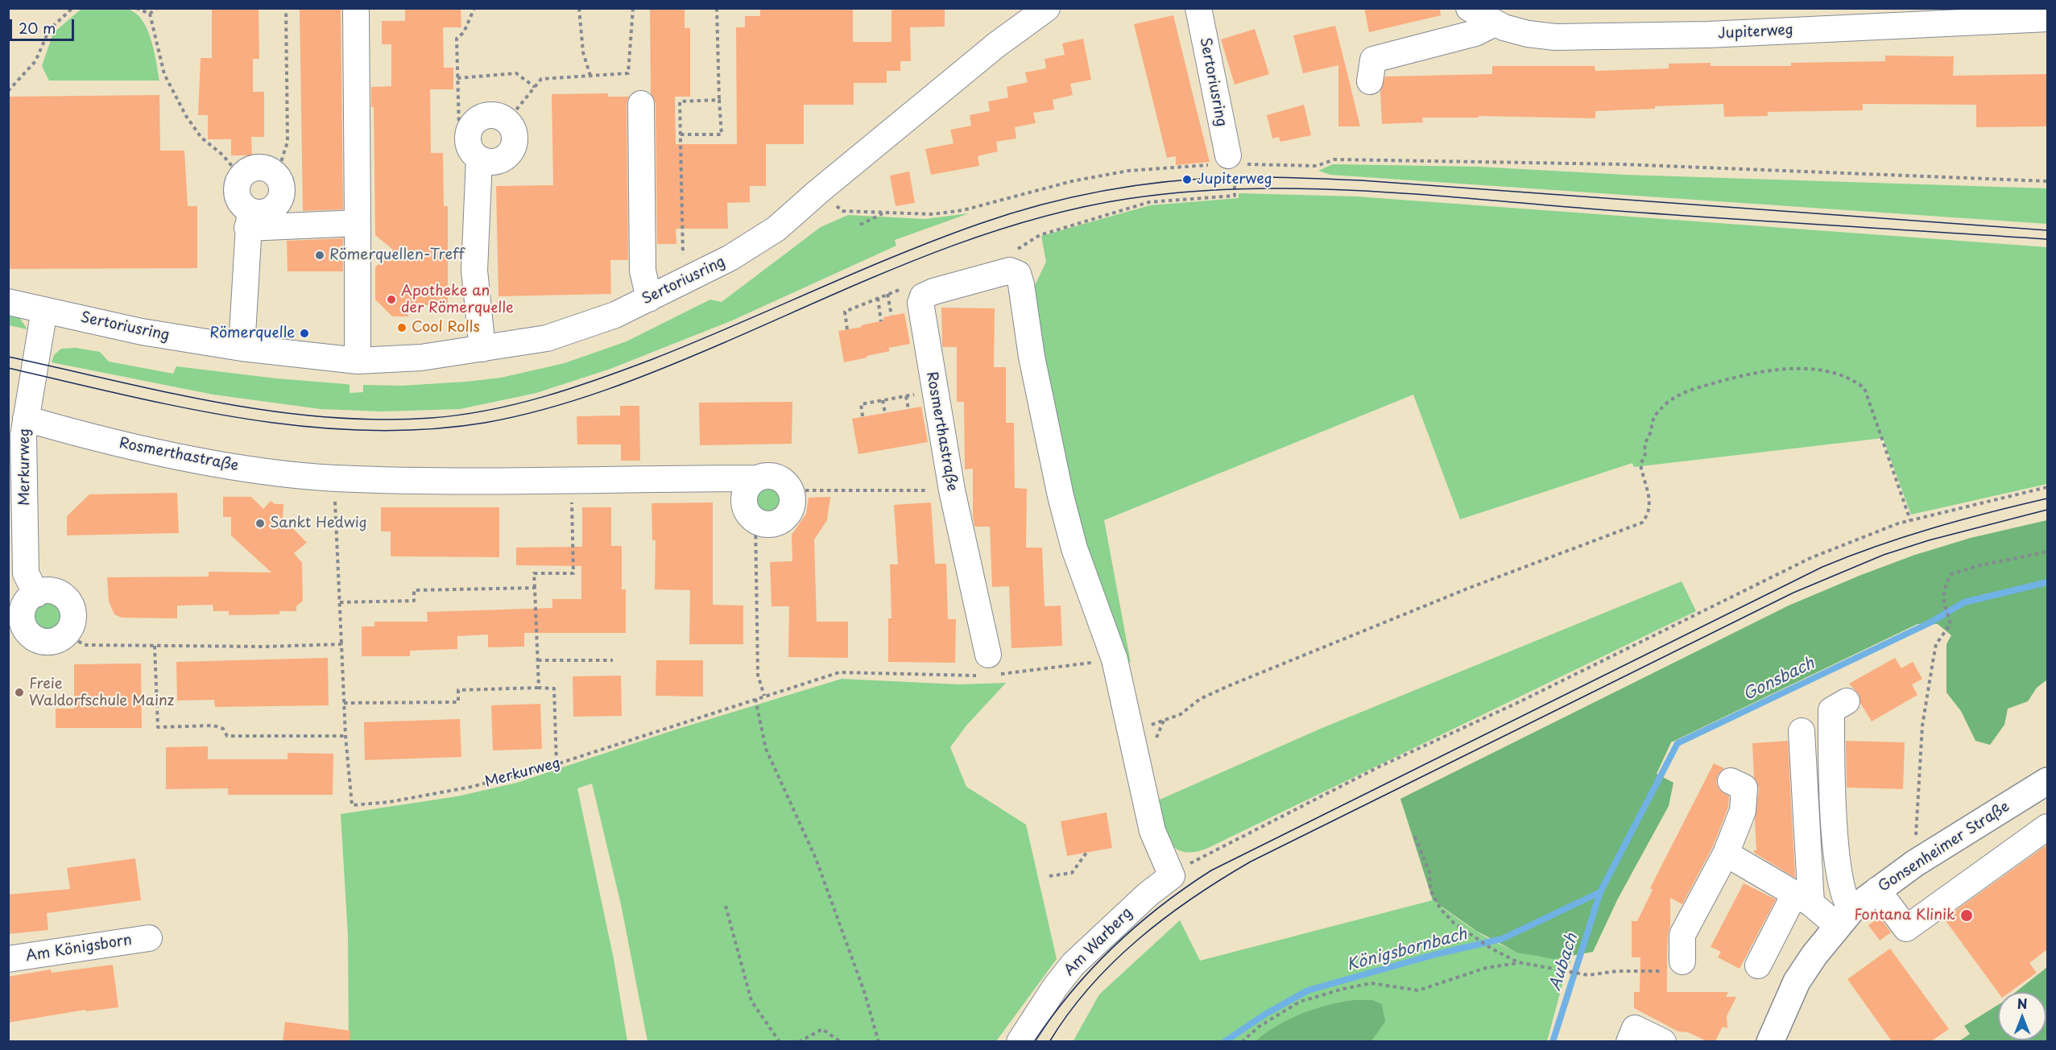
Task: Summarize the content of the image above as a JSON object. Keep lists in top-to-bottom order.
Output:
{
  "streets": {
    "main road": ["Gonsenheimer Straße"],
    "street": [
      "Jupiterweg",
      "Sertoriusring",
      "Rosmerthastraße",
      "Merkurweg",
      "Am Warberg",
      "Am Königsborn"
    ]
  },
  "crossings": [
    ["Sertoriusring", "Merkurweg"],
    ["Rosmerthastraße", "Merkurweg"]
  ],
  "water": ["Gonsbach", "Königsbornbach", "Aubach"],
  "places": [
    "Jupiterweg",
    "Römerquellen-Treff",
    "Apotheke an der Römerquelle",
    "Cool Rolls",
    "Römerquelle",
    "Sankt Hedwig",
    "Freie Waldorfschule Mainz",
    "Fontana Klinik"
  ],
  "scale_bar": "20 m",
  "north": "top"
}
